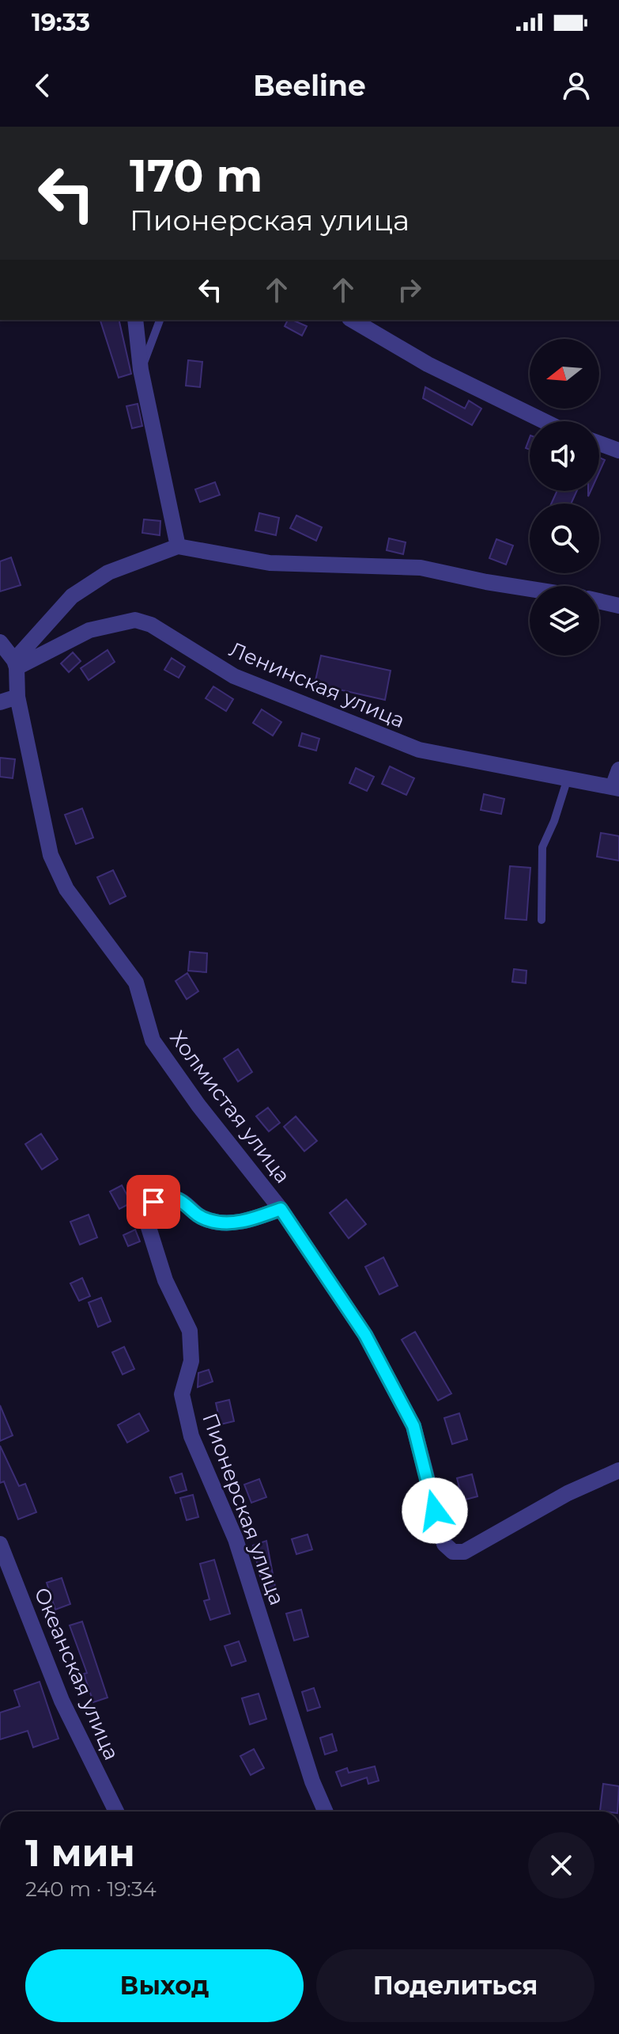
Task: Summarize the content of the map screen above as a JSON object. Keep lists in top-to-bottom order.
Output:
{
  "streets": {
    "street": [
      "Ленинская улица",
      "Холмистая улица",
      "Пионерская улица",
      "Океанская улица"
    ]
  },
  "crossings": [
    ["Ленинская улица", "Холмистая улица"],
    ["Холмистая улица", "Пионерская улица"]
  ],
  "north": "left",
  "page": {
    "status": "19:33",
    "header": "Beeline",
    "turn": ["170 m", "Пионерская улица"],
    "heading": ["1 мин", "240 m · 19:34"],
    "buttons": ["Выход", "Поделиться"]
  }
}
